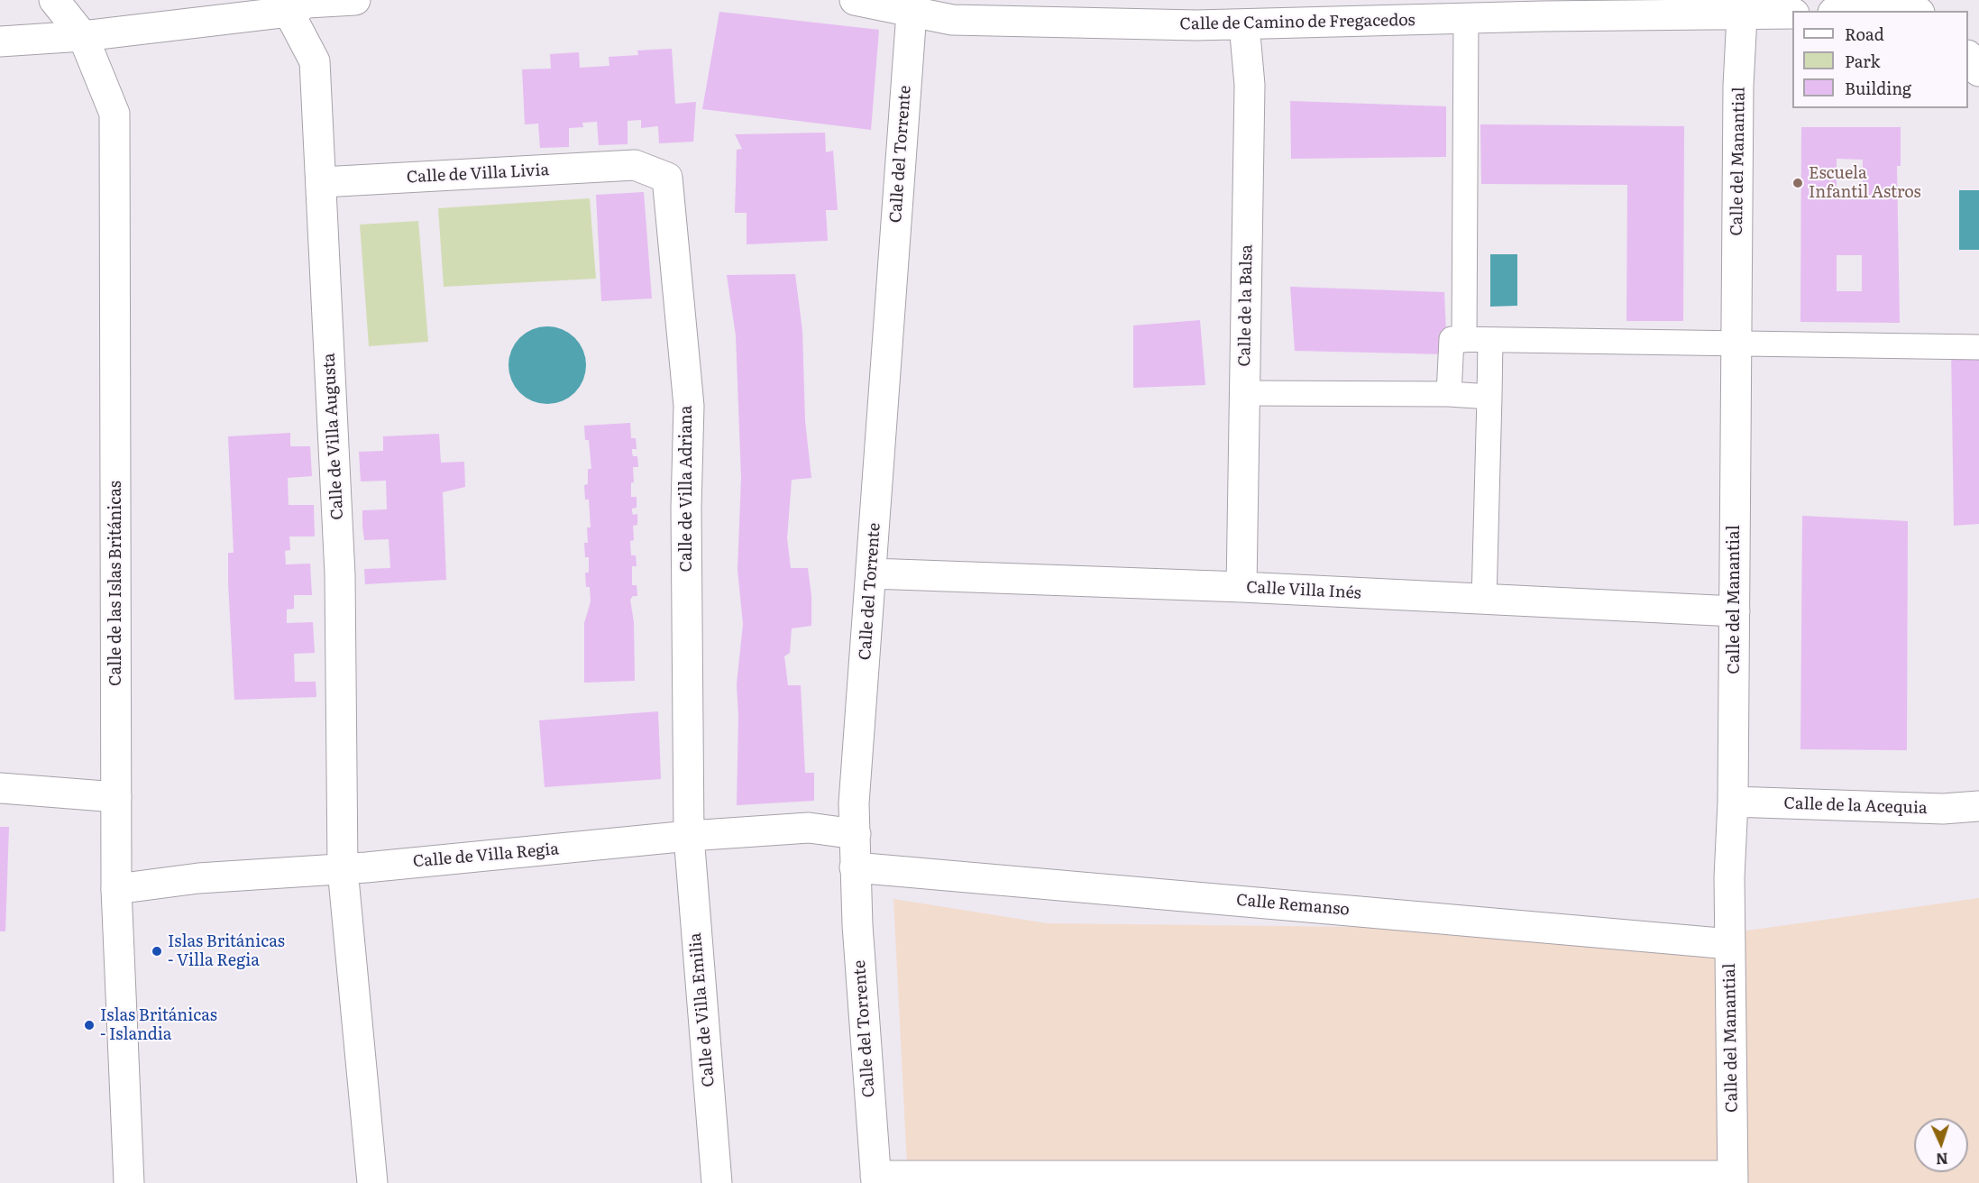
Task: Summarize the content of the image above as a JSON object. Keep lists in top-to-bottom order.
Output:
{
  "streets": {
    "street": [
      "Calle de Camino de Fregacedos",
      "Calle del Torrente",
      "Calle del Manantial",
      "Calle de Villa Livia",
      "Calle de la Balsa",
      "Calle de Villa Augusta",
      "Calle de Villa Adriana",
      "Calle de las Islas Británicas",
      "Calle Villa Inés",
      "Calle de la Acequia",
      "Calle de Villa Regia",
      "Calle Remanso",
      "Calle de Villa Emilia"
    ]
  },
  "crossings": [
    ["Calle de Camino de Fregacedos", "Calle del Torrente"],
    ["Calle de Camino de Fregacedos", "Calle del Manantial"],
    ["Calle de Camino de Fregacedos", "Calle de la Balsa"],
    ["Calle del Torrente", "Calle Villa Inés"],
    ["Calle del Torrente", "Calle de Villa Regia"],
    ["Calle del Torrente", "Calle Remanso"],
    ["Calle del Manantial", "Calle Villa Inés"],
    ["Calle del Manantial", "Calle de la Acequia"],
    ["Calle del Manantial", "Calle Remanso"],
    ["Calle de Villa Livia", "Calle de Villa Augusta"],
    ["Calle de Villa Livia", "Calle de Villa Adriana"],
    ["Calle de la Balsa", "Calle Villa Inés"],
    ["Calle de Villa Augusta", "Calle de Villa Regia"],
    ["Calle de Villa Adriana", "Calle de Villa Regia"],
    ["Calle de Villa Adriana", "Calle de Villa Emilia"],
    ["Calle de las Islas Británicas", "Calle de Villa Regia"],
    ["Calle de Villa Regia", "Calle de Villa Emilia"]
  ],
  "places": ["Escuela Infantil Astros", "Islas Británicas - Villa Regia", "Islas Británicas - Islandia"],
  "legend": ["Road", "Park", "Building"],
  "north": "bottom"
}
